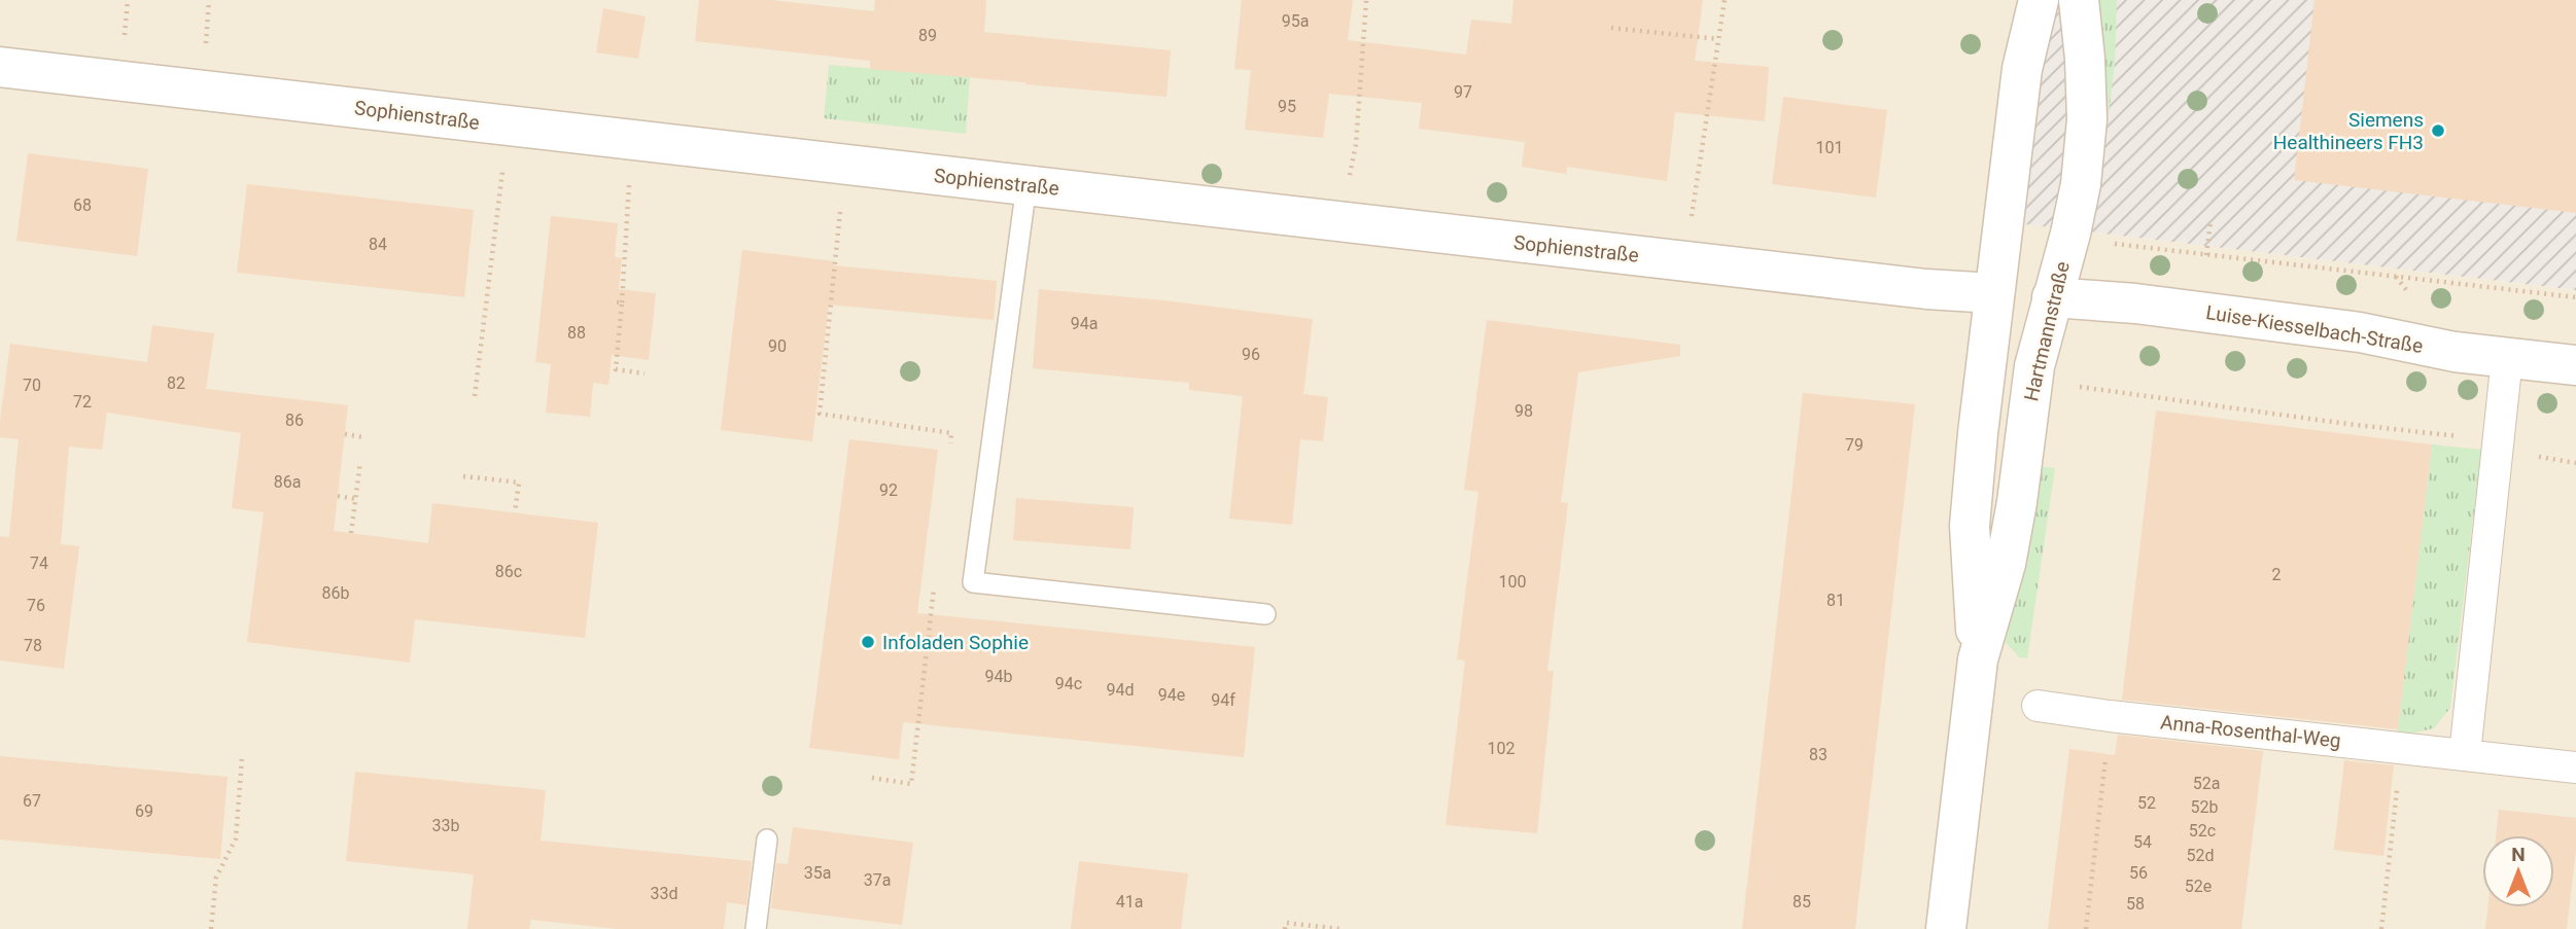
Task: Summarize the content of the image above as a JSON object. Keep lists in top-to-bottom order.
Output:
{
  "streets": {
    "street": [
      "Sophienstraße",
      "Luise-Kiesselbach-Straße",
      "Hartmannstraße",
      "Anna-Rosenthal-Weg"
    ]
  },
  "crossings": [
    ["Sophienstraße", "Luise-Kiesselbach-Straße"],
    ["Sophienstraße", "Hartmannstraße"],
    ["Luise-Kiesselbach-Straße", "Hartmannstraße"]
  ],
  "places": ["Siemens Healthineers FH3", "Infoladen Sophie"],
  "house_numbers": [
    "95a",
    "89",
    "97",
    "95",
    "101",
    "68",
    "84",
    "94a",
    "88",
    "90",
    "96",
    "82",
    "70",
    "72",
    "98",
    "86",
    "79",
    "86a",
    "92",
    "74",
    "86c",
    "2",
    "100",
    "86b",
    "81",
    "76",
    "78",
    "94b",
    "94c",
    "94d",
    "94e",
    "94f",
    "102",
    "83",
    "52a",
    "67",
    "52",
    "52b",
    "69",
    "33b",
    "52c",
    "54",
    "52d",
    "35a",
    "56",
    "37a",
    "52e",
    "33d",
    "41a",
    "85",
    "58"
  ],
  "north": "top"
}
